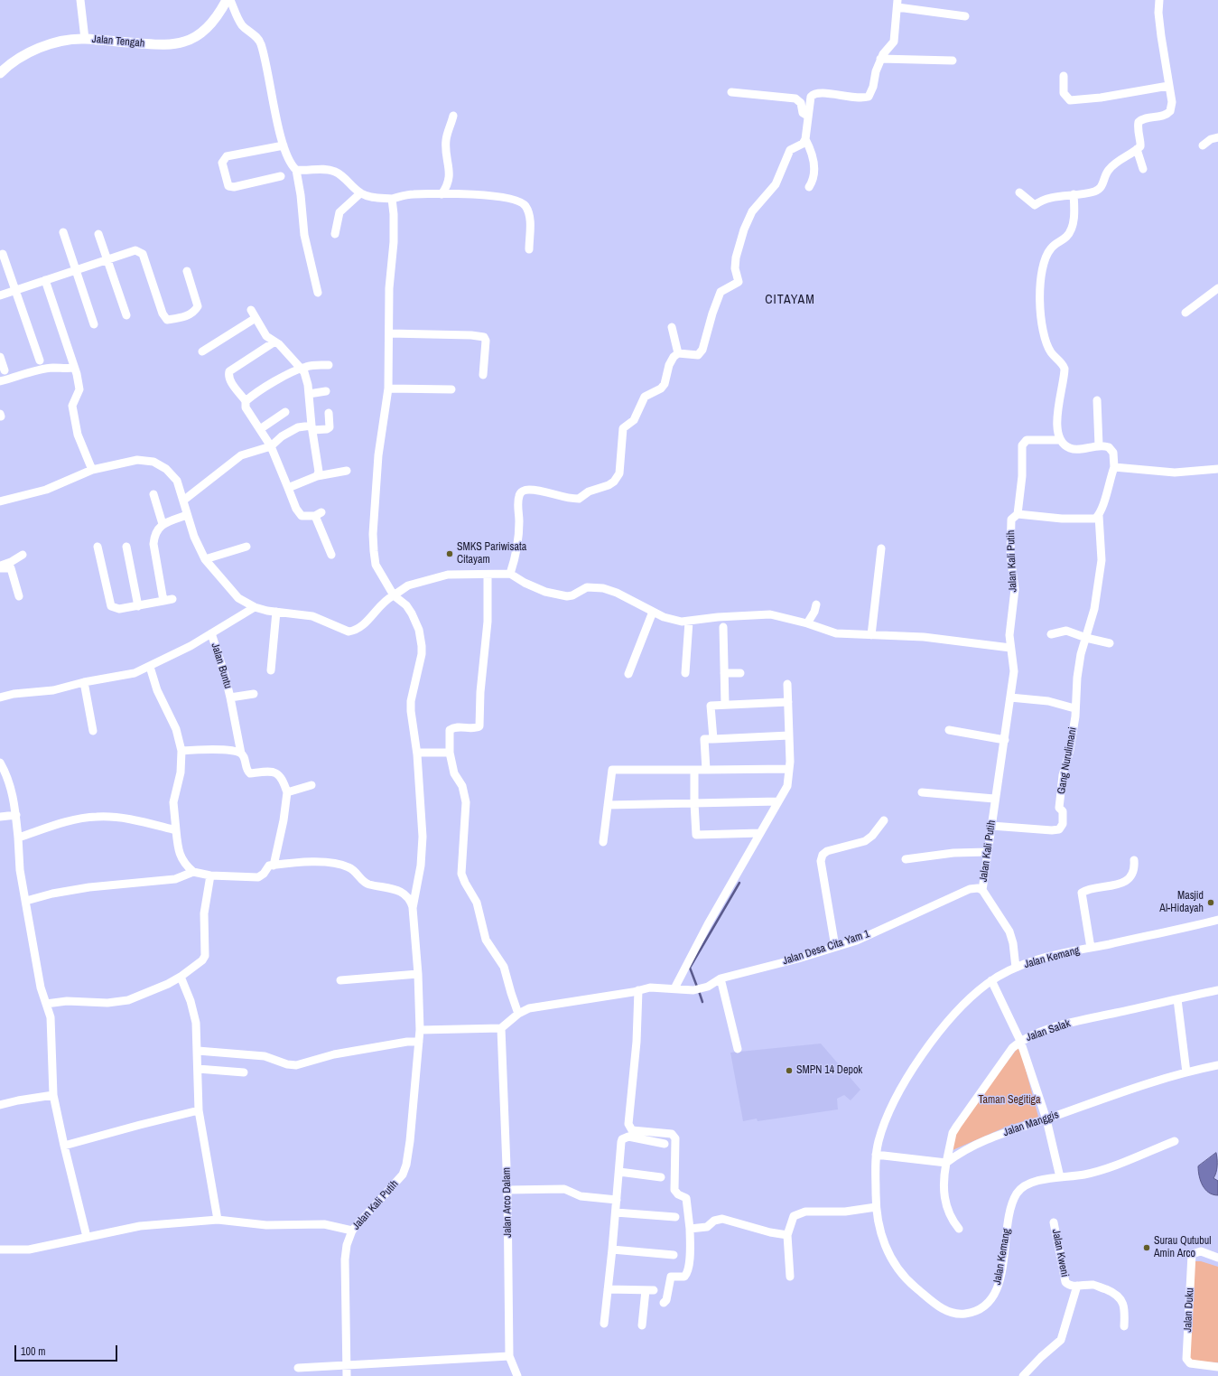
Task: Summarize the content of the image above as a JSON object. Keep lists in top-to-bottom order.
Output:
{
  "streets": {
    "main road": ["Jalan Tengah"],
    "street": [
      "Jalan Kali Putih",
      "Jalan Buntu",
      "Gang Nurulimani",
      "Jalan Desa Cita Yam 1",
      "Jalan Kemang",
      "Jalan Salak",
      "Jalan Manggis",
      "Jalan Arco Dalam",
      "Jalan Kweni",
      "Jalan Duku"
    ]
  },
  "crossings": [
    ["Jalan Kali Putih", "Gang Nurulimani"],
    ["Jalan Kali Putih", "Jalan Desa Cita Yam 1"],
    ["Jalan Desa Cita Yam 1", "Jalan Arco Dalam"],
    ["Jalan Salak", "Jalan Manggis"]
  ],
  "districts": ["CITAYAM"],
  "parks": ["Taman Segitiga"],
  "places": [
    "SMKS Pariwisata Citayam",
    "Masjid Al-Hidayah",
    "SMPN 14 Depok",
    "Surau Qutubul Amin Arco"
  ],
  "scale_bar": "100 m"
}
